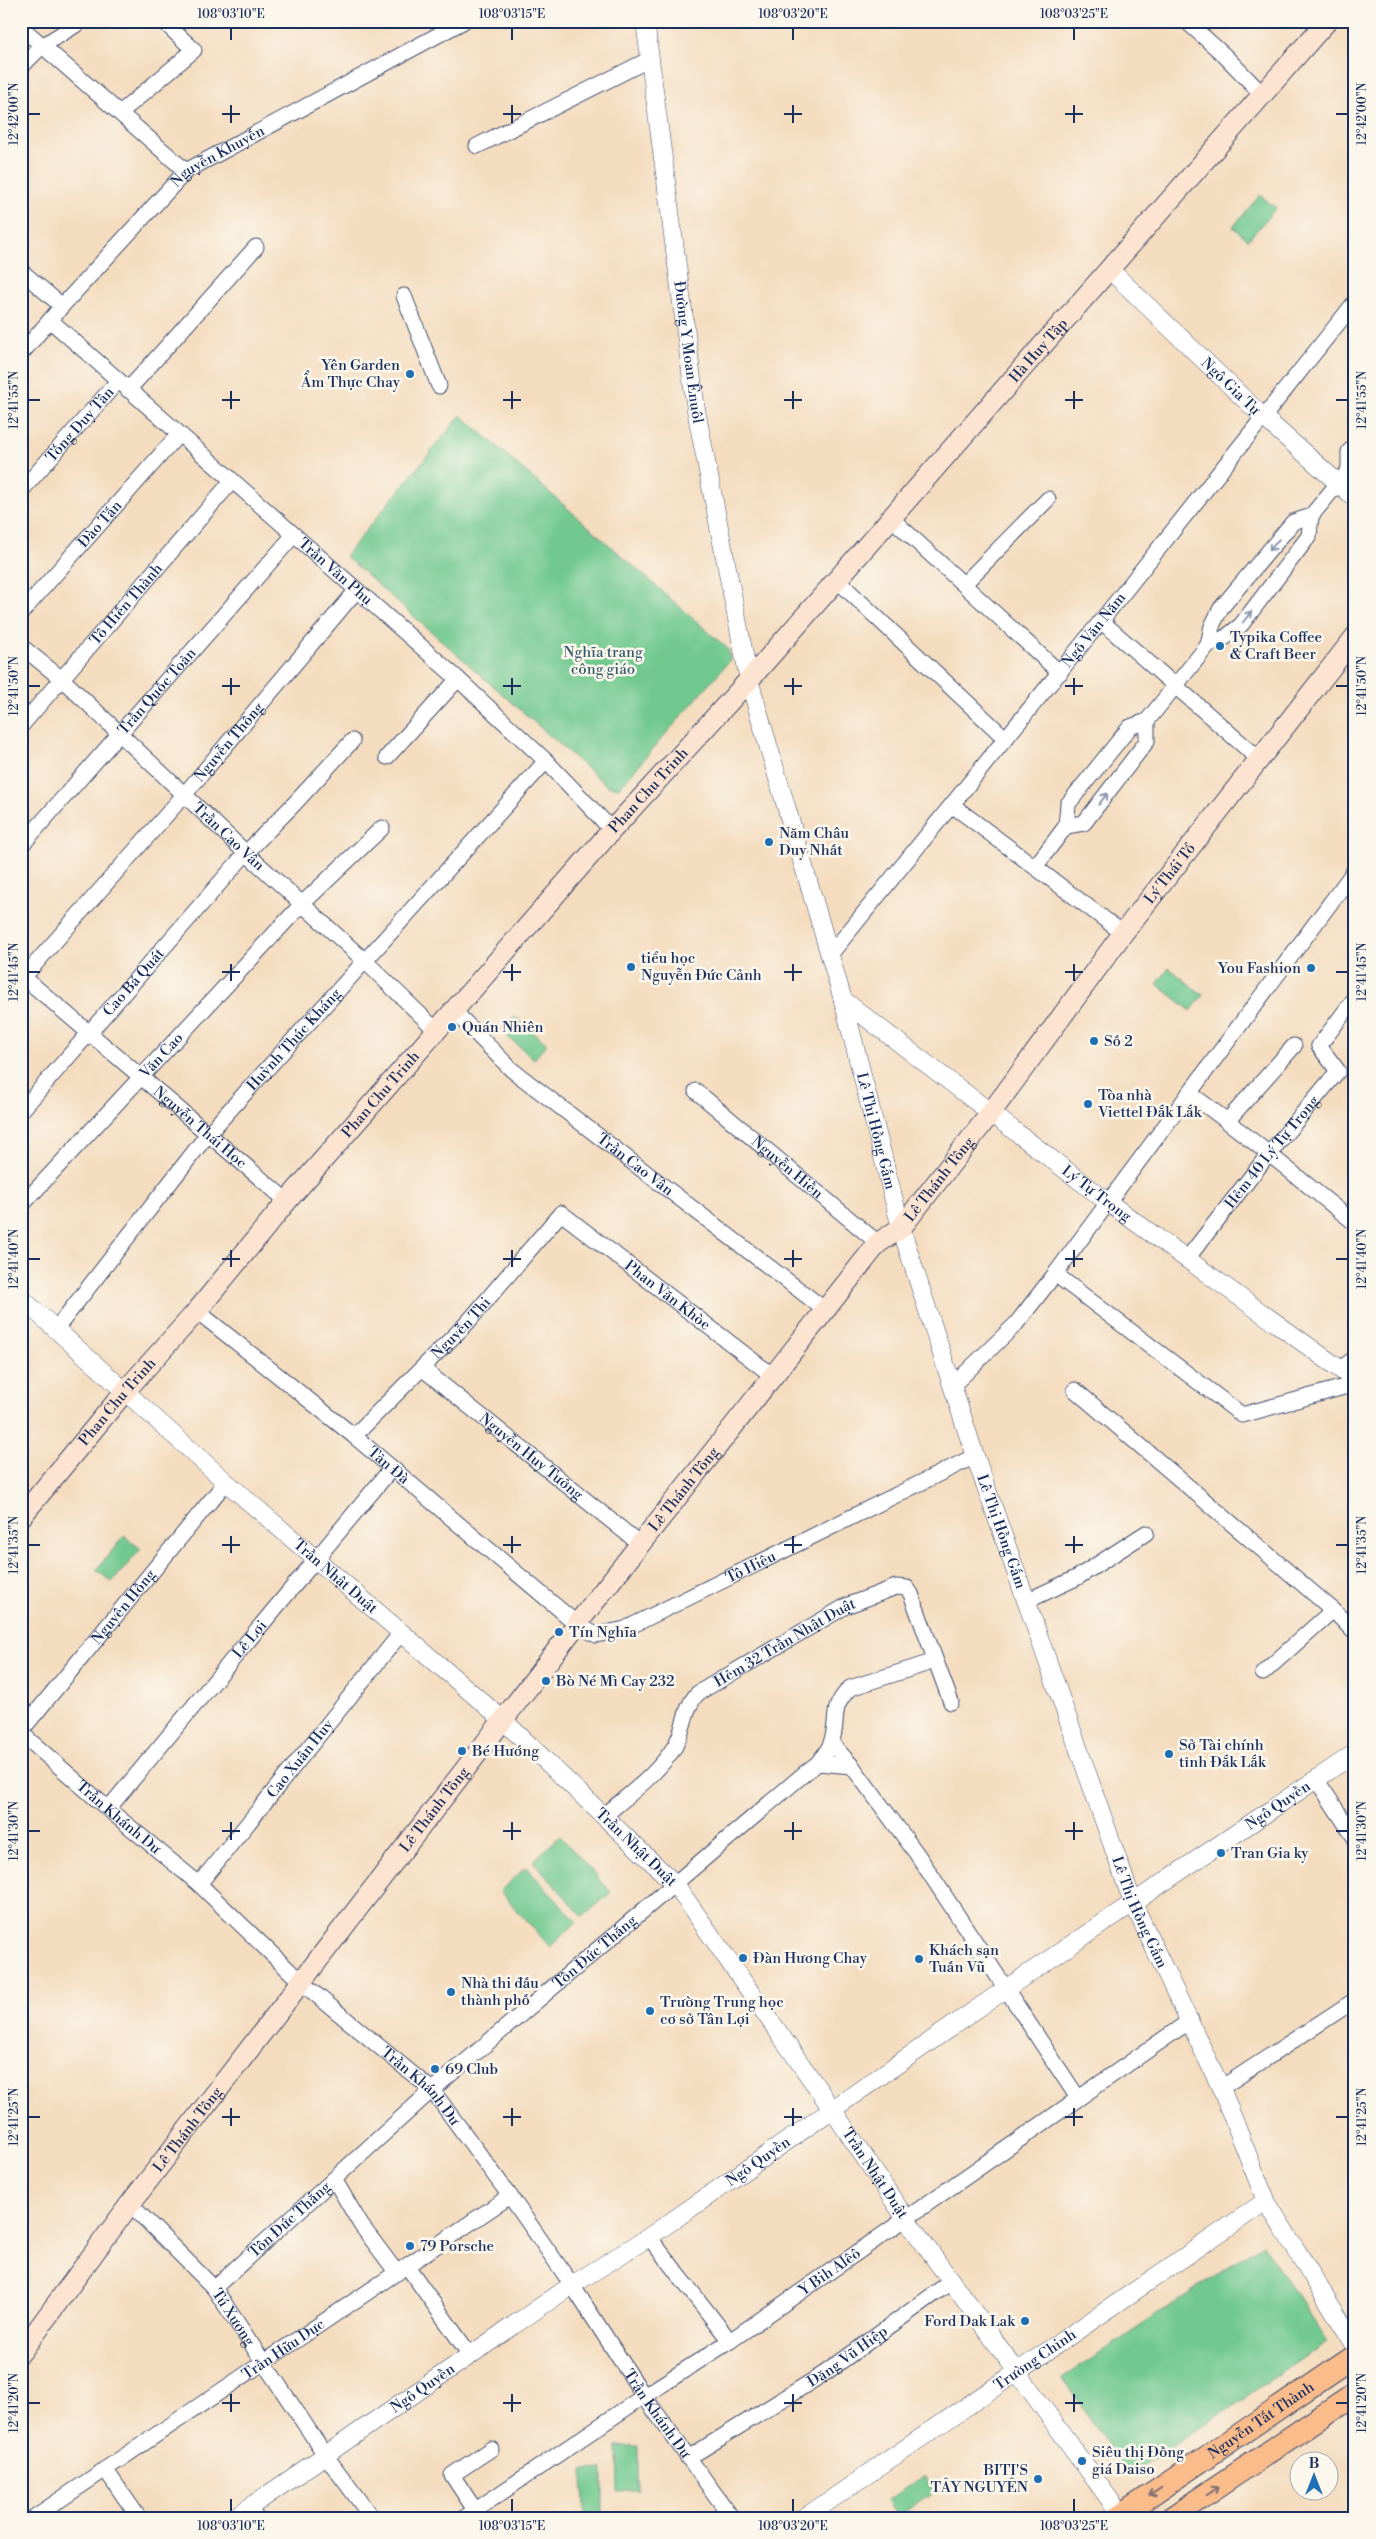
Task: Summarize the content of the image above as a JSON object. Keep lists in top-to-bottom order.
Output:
{
  "streets": {
    "main road": [
      "Hà Huy Tập",
      "Phan Chu Trinh",
      "Lý Thái Tổ",
      "Lê Thánh Tông",
      "Nguyễn Tất Thành"
    ],
    "street": [
      "Nguyễn Khuyến",
      "Đường Y Moan Ênuôl",
      "Ngô Gia Tự",
      "Tống Duy Tân",
      "Đào Tấn",
      "Trần Văn Phụ",
      "Tô Hiến Thành",
      "Ngô Văn Năm",
      "Trần Quốc Toản",
      "Nguyễn Thông",
      "Trần Cao Vân",
      "Cao Bá Quát",
      "Huỳnh Thúc Kháng",
      "Văn Cao",
      "Nguyễn Thái Học",
      "Lê Thị Hồng Gấm",
      "Hẻm 40 Lý Tự Trọng",
      "Nguyễn Hiền",
      "Lý Tự Trọng",
      "Phan Văn Khòe",
      "Nguyễn Thi",
      "Nguyễn Huy Tưởng",
      "Tản Đà",
      "Tô Hiệu",
      "Trần Nhật Duật",
      "Nguyên Hồng",
      "Lê Lợi",
      "Hẻm 32 Trần Nhật Duật",
      "Cao Xuân Huy",
      "Ngô Quyền",
      "Trần Khánh Dư",
      "Tôn Đức Thắng",
      "Y Bih Alêô",
      "Tú Xương",
      "Trần Hữu Dực",
      "Đặng Vũ Hiệp",
      "Trường Chinh"
    ]
  },
  "crossings": [
    ["Nguyễn Khuyến", "Trần Văn Phụ"],
    ["Hà Huy Tập", "Đường Y Moan Ênuôl"],
    ["Hà Huy Tập", "Ngô Gia Tự"],
    ["Hà Huy Tập", "Phan Chu Trinh"],
    ["Hà Huy Tập", "Lê Thị Hồng Gấm"],
    ["Đường Y Moan Ênuôl", "Phan Chu Trinh"],
    ["Đường Y Moan Ênuôl", "Lê Thị Hồng Gấm"],
    ["Ngô Gia Tự", "Ngô Văn Năm"],
    ["Tống Duy Tân", "Trần Văn Phụ"],
    ["Đào Tấn", "Trần Văn Phụ"],
    ["Trần Văn Phụ", "Tô Hiến Thành"],
    ["Trần Văn Phụ", "Trần Quốc Toản"],
    ["Trần Văn Phụ", "Nguyễn Thông"],
    ["Trần Văn Phụ", "Phan Chu Trinh"],
    ["Trần Văn Phụ", "Huỳnh Thúc Kháng"],
    ["Tô Hiến Thành", "Trần Cao Vân"],
    ["Ngô Văn Năm", "Lê Thị Hồng Gấm"],
    ["Trần Quốc Toản", "Trần Cao Vân"],
    ["Nguyễn Thông", "Trần Cao Vân"],
    ["Nguyễn Thông", "Nguyễn Thái Học"],
    ["Phan Chu Trinh", "Trần Cao Vân"],
    ["Phan Chu Trinh", "Nguyễn Thái Học"],
    ["Phan Chu Trinh", "Lê Thị Hồng Gấm"],
    ["Phan Chu Trinh", "Tản Đà"],
    ["Phan Chu Trinh", "Trần Nhật Duật"],
    ["Trần Cao Vân", "Cao Bá Quát"],
    ["Trần Cao Vân", "Huỳnh Thúc Kháng"],
    ["Trần Cao Vân", "Văn Cao"],
    ["Trần Cao Vân", "Lê Thánh Tông"],
    ["Lý Thái Tổ", "Lê Thánh Tông"],
    ["Lý Thái Tổ", "Lý Tự Trọng"],
    ["Cao Bá Quát", "Nguyễn Thái Học"],
    ["Huỳnh Thúc Kháng", "Nguyễn Thái Học"],
    ["Huỳnh Thúc Kháng", "Trần Nhật Duật"],
    ["Văn Cao", "Nguyễn Thái Học"],
    ["Lê Thị Hồng Gấm", "Lê Thánh Tông"],
    ["Lê Thị Hồng Gấm", "Lý Tự Trọng"],
    ["Lê Thị Hồng Gấm", "Tô Hiệu"],
    ["Lê Thị Hồng Gấm", "Ngô Quyền"],
    ["Lê Thị Hồng Gấm", "Y Bih Alêô"],
    ["Lê Thị Hồng Gấm", "Trường Chinh"],
    ["Hẻm 40 Lý Tự Trọng", "Lý Tự Trọng"],
    ["Nguyễn Hiền", "Lê Thánh Tông"],
    ["Lê Thánh Tông", "Lý Tự Trọng"],
    ["Lê Thánh Tông", "Phan Văn Khòe"],
    ["Lê Thánh Tông", "Nguyễn Huy Tưởng"],
    ["Lê Thánh Tông", "Tản Đà"],
    ["Lê Thánh Tông", "Tô Hiệu"],
    ["Lê Thánh Tông", "Trần Nhật Duật"],
    ["Lê Thánh Tông", "Trần Khánh Dư"],
    ["Lê Thánh Tông", "Tú Xương"],
    ["Phan Văn Khòe", "Nguyễn Thi"],
    ["Nguyễn Thi", "Nguyễn Huy Tưởng"],
    ["Nguyễn Thi", "Tản Đà"],
    ["Tản Đà", "Tô Hiệu"],
    ["Tản Đà", "Lê Lợi"],
    ["Trần Nhật Duật", "Nguyên Hồng"],
    ["Trần Nhật Duật", "Lê Lợi"],
    ["Trần Nhật Duật", "Hẻm 32 Trần Nhật Duật"],
    ["Trần Nhật Duật", "Cao Xuân Huy"],
    ["Trần Nhật Duật", "Ngô Quyền"],
    ["Trần Nhật Duật", "Tôn Đức Thắng"],
    ["Trần Nhật Duật", "Y Bih Alêô"],
    ["Trần Nhật Duật", "Đặng Vũ Hiệp"],
    ["Trần Nhật Duật", "Trường Chinh"],
    ["Trần Nhật Duật", "Nguyễn Tất Thành"],
    ["Nguyên Hồng", "Trần Khánh Dư"],
    ["Lê Lợi", "Trần Khánh Dư"],
    ["Cao Xuân Huy", "Trần Khánh Dư"],
    ["Ngô Quyền", "Trần Khánh Dư"],
    ["Ngô Quyền", "Tú Xương"],
    ["Trần Khánh Dư", "Tôn Đức Thắng"],
    ["Trần Khánh Dư", "Y Bih Alêô"],
    ["Trần Khánh Dư", "Trần Hữu Dực"],
    ["Trần Khánh Dư", "Đặng Vũ Hiệp"],
    ["Tôn Đức Thắng", "Tú Xương"],
    ["Tú Xương", "Trần Hữu Dực"]
  ],
  "parks": ["Nghĩa trang công giáo"],
  "places": [
    "Yên Garden Ẩm Thực Chay",
    "Typika Coffee & Craft Beer",
    "Năm Châu Duy Nhất",
    "tiểu học Nguyễn Đức Cảnh",
    "You Fashion",
    "Quán Nhiên",
    "Số 2",
    "Tòa nhà Viettel Đắk Lắk",
    "Tín Nghĩa",
    "Bò Né Mì Cay 232",
    "Bé Hướng",
    "Sở Tài chính tỉnh Đắk Lắk",
    "Tran Gia ky",
    "Đàn Hương Chay",
    "Khách sạn Tuấn Vũ",
    "Nhà thi đấu thành phố",
    "Trường Trung học cơ sở Tân Lợi",
    "69 Club",
    "79 Porsche",
    "Ford Dak Lak",
    "Siêu thị Đồng giá Daiso",
    "BITI'S TÂY NGUYÊN"
  ],
  "north": "top",
  "coordinates": [
    "108°03'10\"E",
    "108°03'15\"E",
    "108°03'20\"E",
    "108°03'25\"E",
    "12°42'00\"N",
    "12°41'55\"N",
    "12°41'50\"N",
    "12°41'45\"N",
    "12°41'40\"N",
    "12°41'35\"N",
    "12°41'30\"N",
    "12°41'25\"N",
    "12°41'20\"N"
  ]
}
